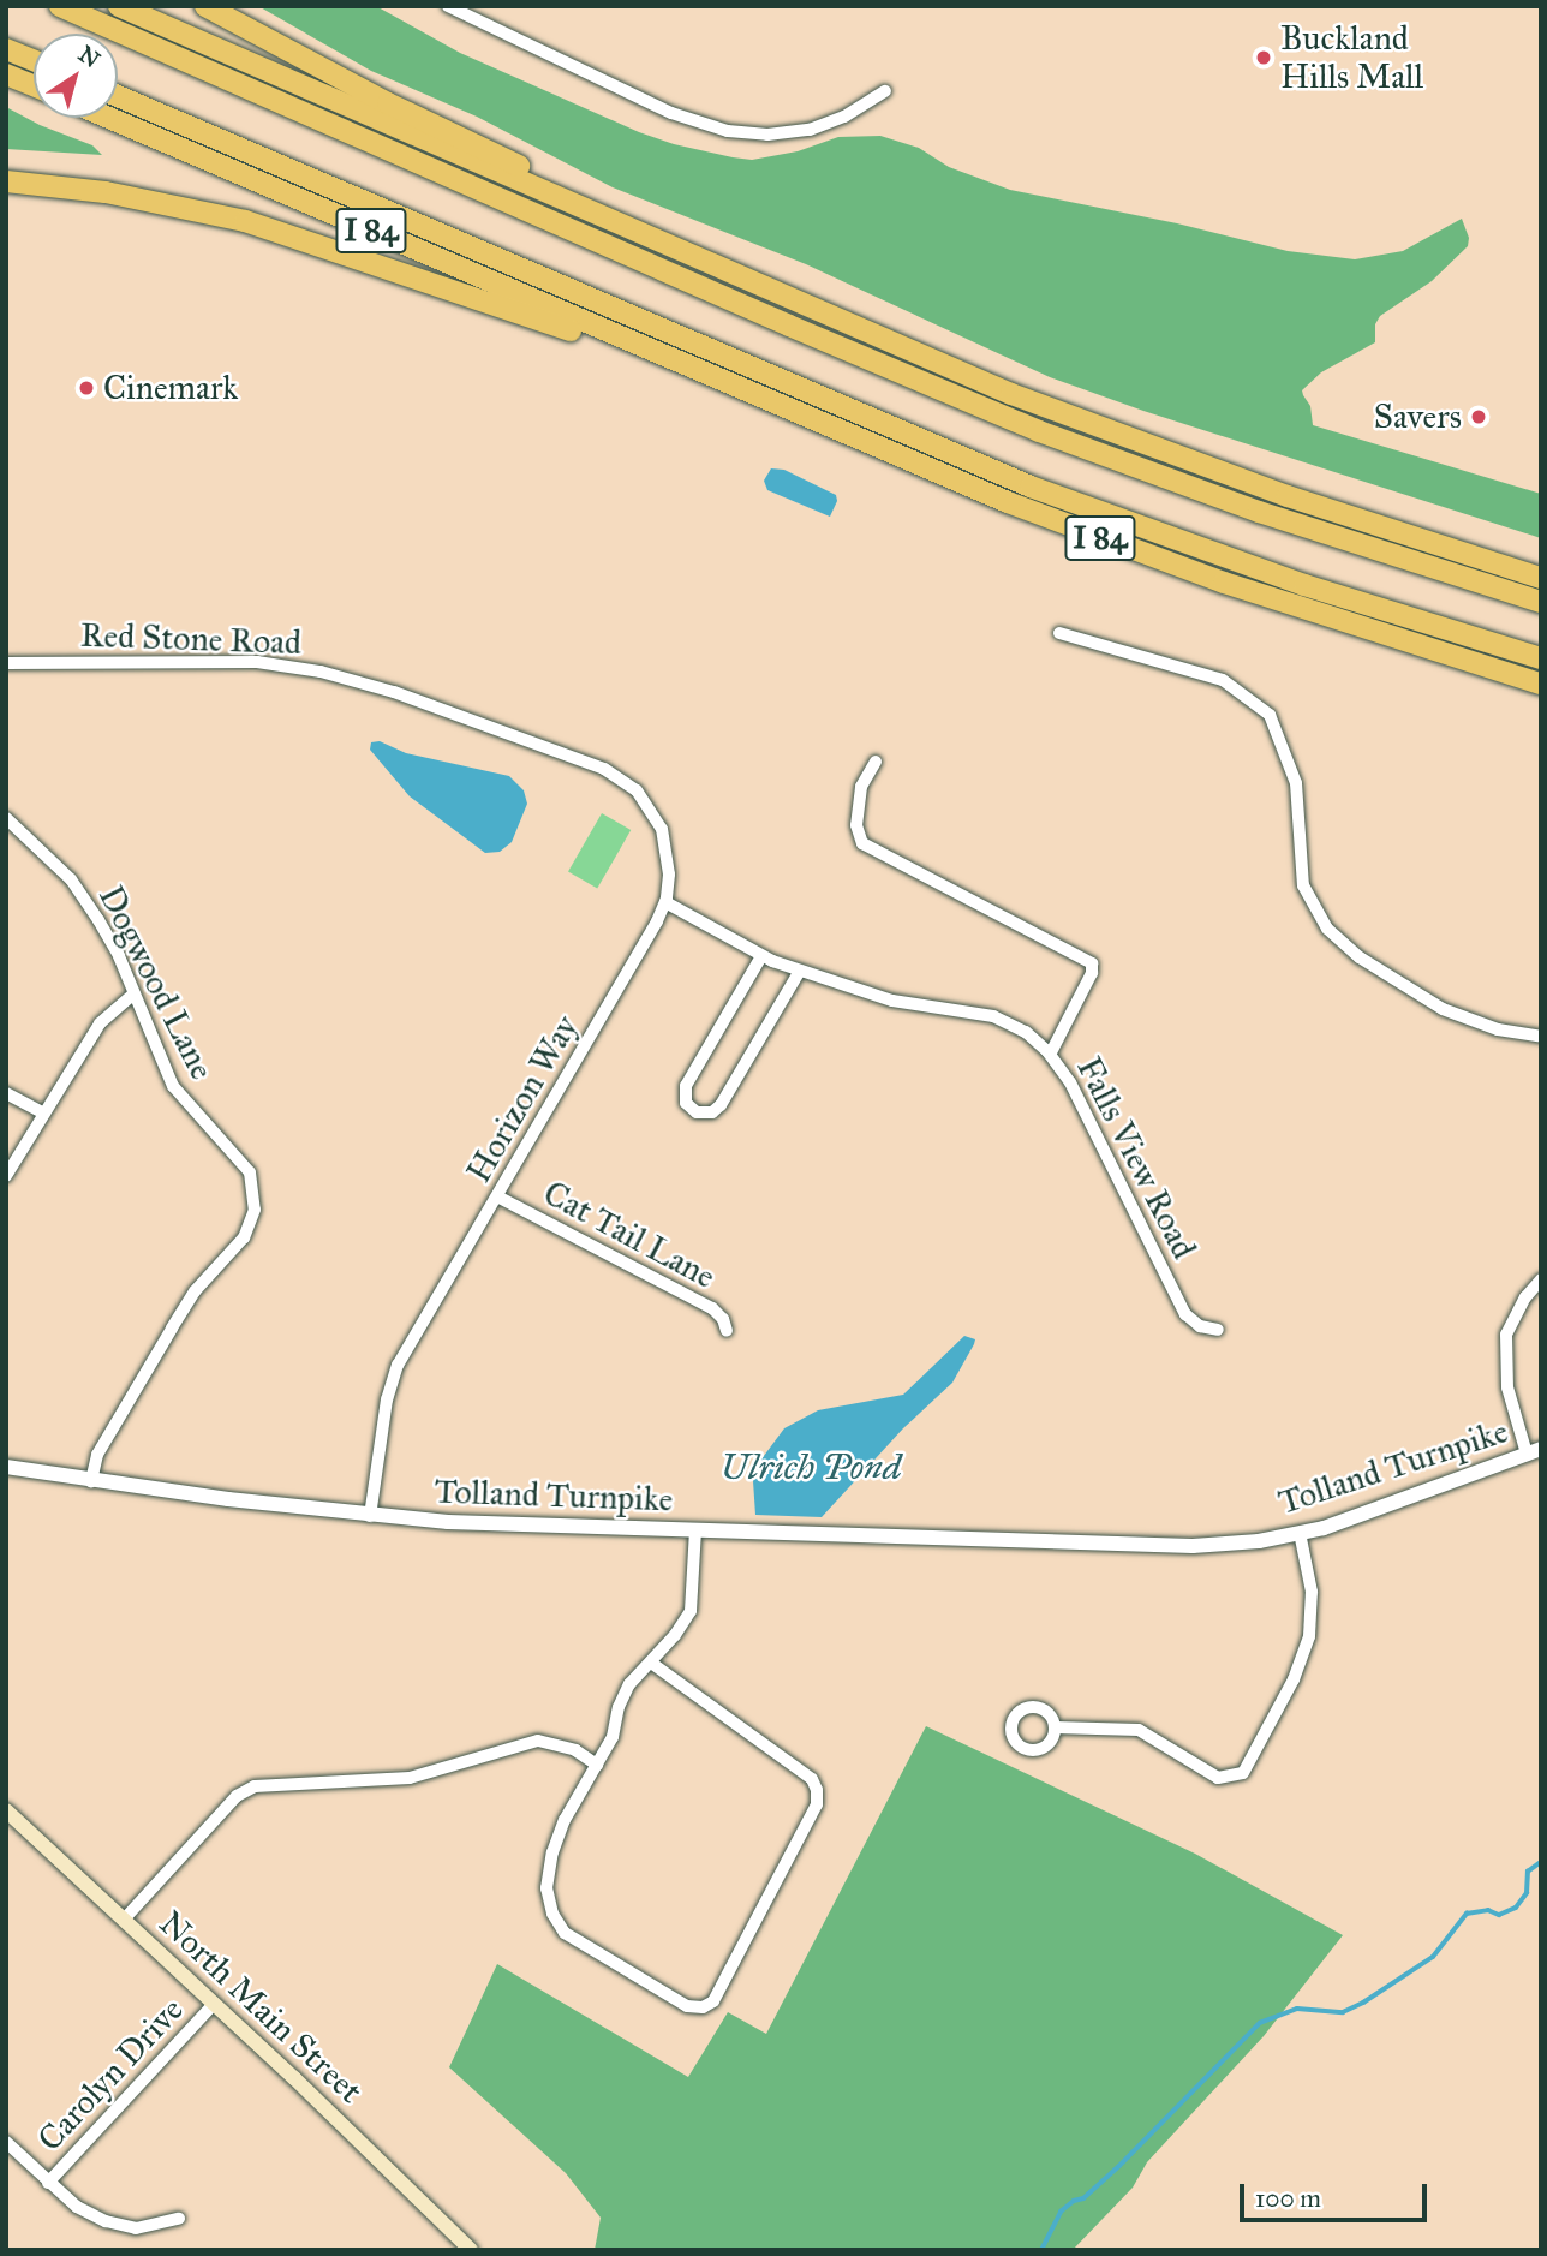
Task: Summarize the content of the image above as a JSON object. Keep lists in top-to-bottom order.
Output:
{
  "streets": {
    "highway": ["I 84"],
    "main road": ["North Main Street"],
    "street": [
      "Red Stone Road",
      "Dogwood Lane",
      "Horizon Way",
      "Falls View Road",
      "Cat Tail Lane",
      "Tolland Turnpike",
      "Carolyn Drive"
    ]
  },
  "crossings": [
    ["Red Stone Road", "Horizon Way"],
    ["Dogwood Lane", "Tolland Turnpike"],
    ["Horizon Way", "Falls View Road"],
    ["Horizon Way", "Cat Tail Lane"],
    ["Horizon Way", "Tolland Turnpike"],
    ["North Main Street", "Carolyn Drive"]
  ],
  "water": ["Ulrich Pond"],
  "places": ["Buckland Hills Mall", "Cinemark", "Savers"],
  "scale_bar": "100 m",
  "north": "top right"
}
